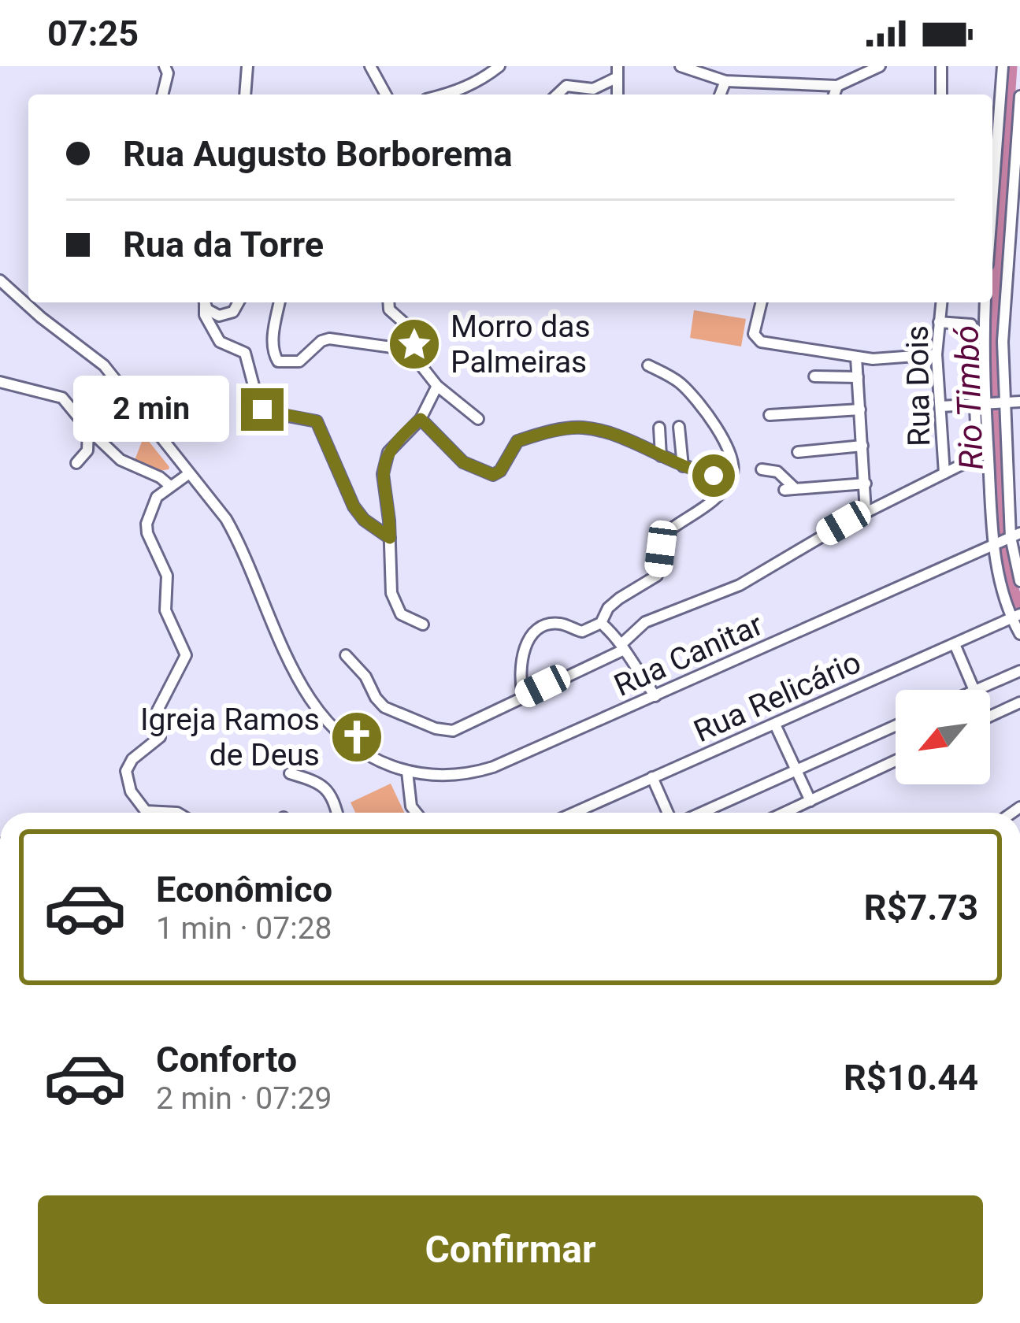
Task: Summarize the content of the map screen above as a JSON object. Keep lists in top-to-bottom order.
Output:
{
  "streets": {
    "street": ["Rua Dois", "Rua Canitar", "Rua Relicário"]
  },
  "water": ["Rio Timbó"],
  "places": {
    "place": ["Morro das Palmeiras"],
    "church": ["Igreja Ramos de Deus"]
  },
  "north": "bottom left",
  "page": {
    "status": "07:25",
    "banner": ["Rua Augusto Borborema", "Rua da Torre"],
    "bubble": "2 min",
    "list": [
      {
        "name": "Econômico",
        "note": "1 min · 07:28",
        "value": "R$7.73"
      },
      {
        "name": "Conforto",
        "note": "2 min · 07:29",
        "value": "R$10.44"
      }
    ],
    "buttons": "Confirmar"
  }
}
